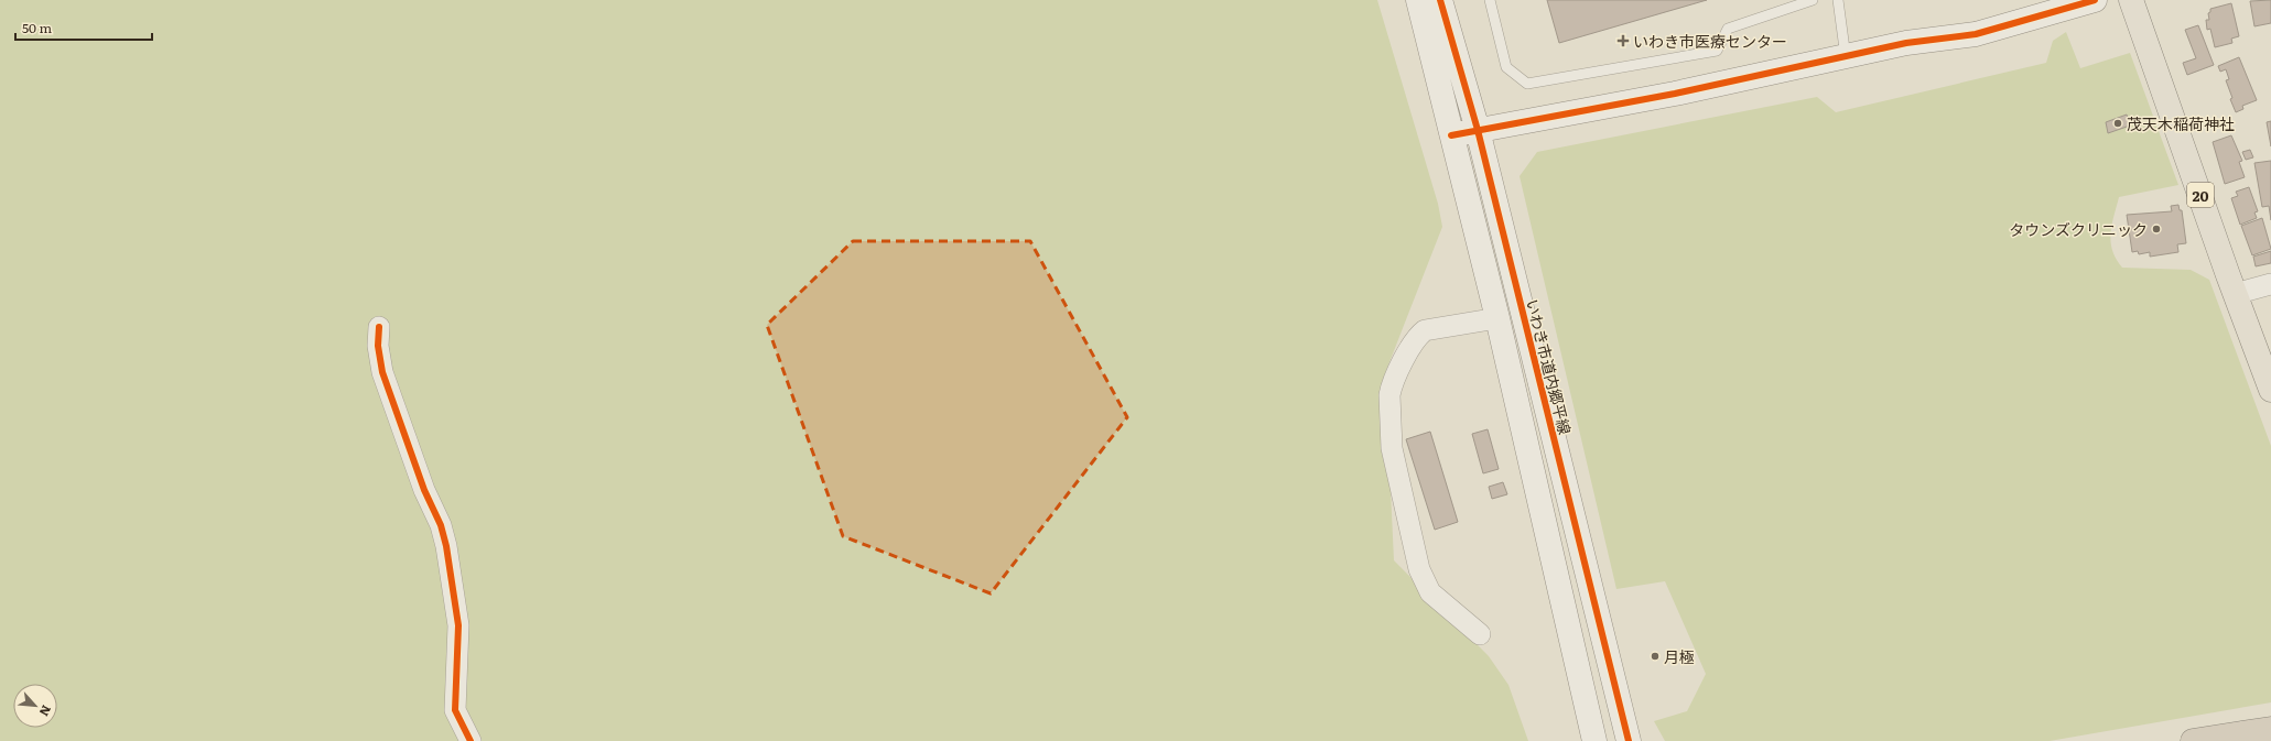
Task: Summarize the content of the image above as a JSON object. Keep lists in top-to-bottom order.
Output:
{
  "streets": {
    "main road": ["20"],
    "street": ["いわき市道内郷平線"]
  },
  "places": {
    "health": ["いわき市医療センター"],
    "other": ["茂天木稲荷神社", "タウンズクリニック", "月極"]
  },
  "scale_bar": "50 m",
  "north": "bottom right"
}
